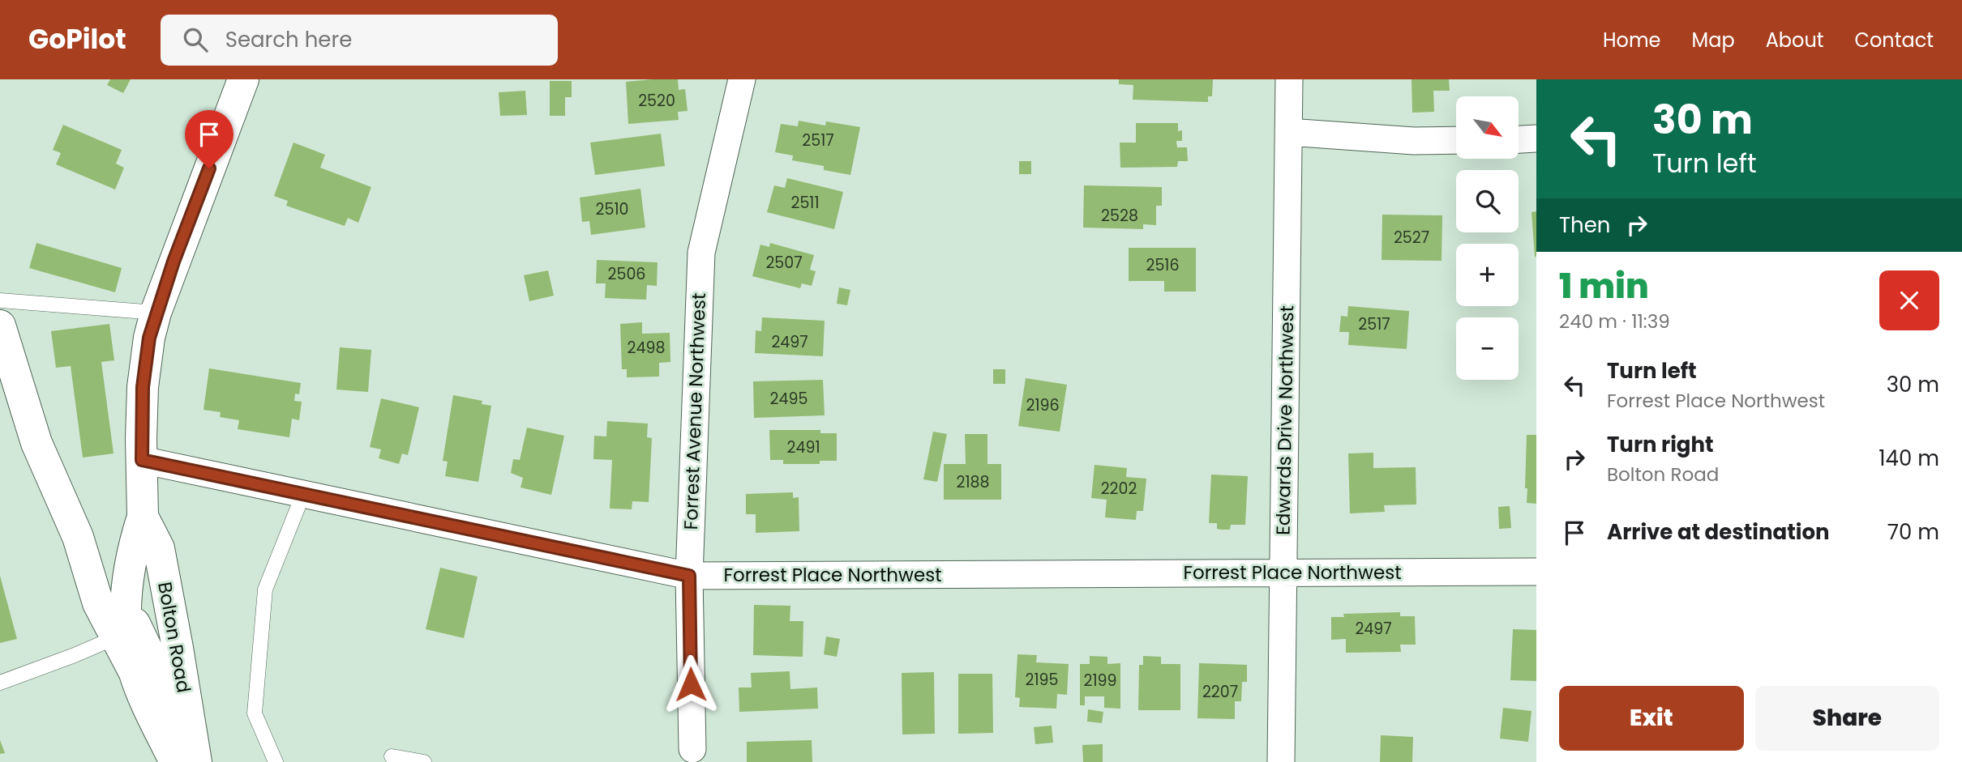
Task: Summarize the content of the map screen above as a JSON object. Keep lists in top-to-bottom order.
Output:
{
  "streets": {
    "street": [
      "Forrest Avenue Northwest",
      "Edwards Drive Northwest",
      "Forrest Place Northwest",
      "Bolton Road"
    ]
  },
  "crossings": [
    ["Forrest Avenue Northwest", "Forrest Place Northwest"],
    ["Edwards Drive Northwest", "Forrest Place Northwest"],
    ["Forrest Place Northwest", "Bolton Road"]
  ],
  "house_numbers": [
    "2520",
    "2517",
    "2511",
    "2510",
    "2528",
    "2527",
    "2507",
    "2516",
    "2506",
    "2517",
    "2497",
    "2498",
    "2495",
    "2196",
    "2491",
    "2188",
    "2202",
    "2497",
    "2195",
    "2199",
    "2207"
  ],
  "north": "bottom right",
  "page": {
    "header": "GoPilot",
    "search": "Search here",
    "nav": [
      "Home",
      "Map",
      "About",
      "Contact"
    ],
    "turn": ["30 m", "Turn left"],
    "map_buttons": ["+", "−"],
    "then": "Then",
    "heading": ["1 min", "240 m · 11:39"],
    "list": [
      {
        "name": "Turn left",
        "note": "Forrest Place Northwest",
        "value": "30 m"
      },
      {
        "name": "Turn right",
        "note": "Bolton Road",
        "value": "140 m"
      },
      {
        "name": "Arrive at destination",
        "value": "70 m"
      }
    ],
    "buttons": ["Exit", "Share"]
  }
}
